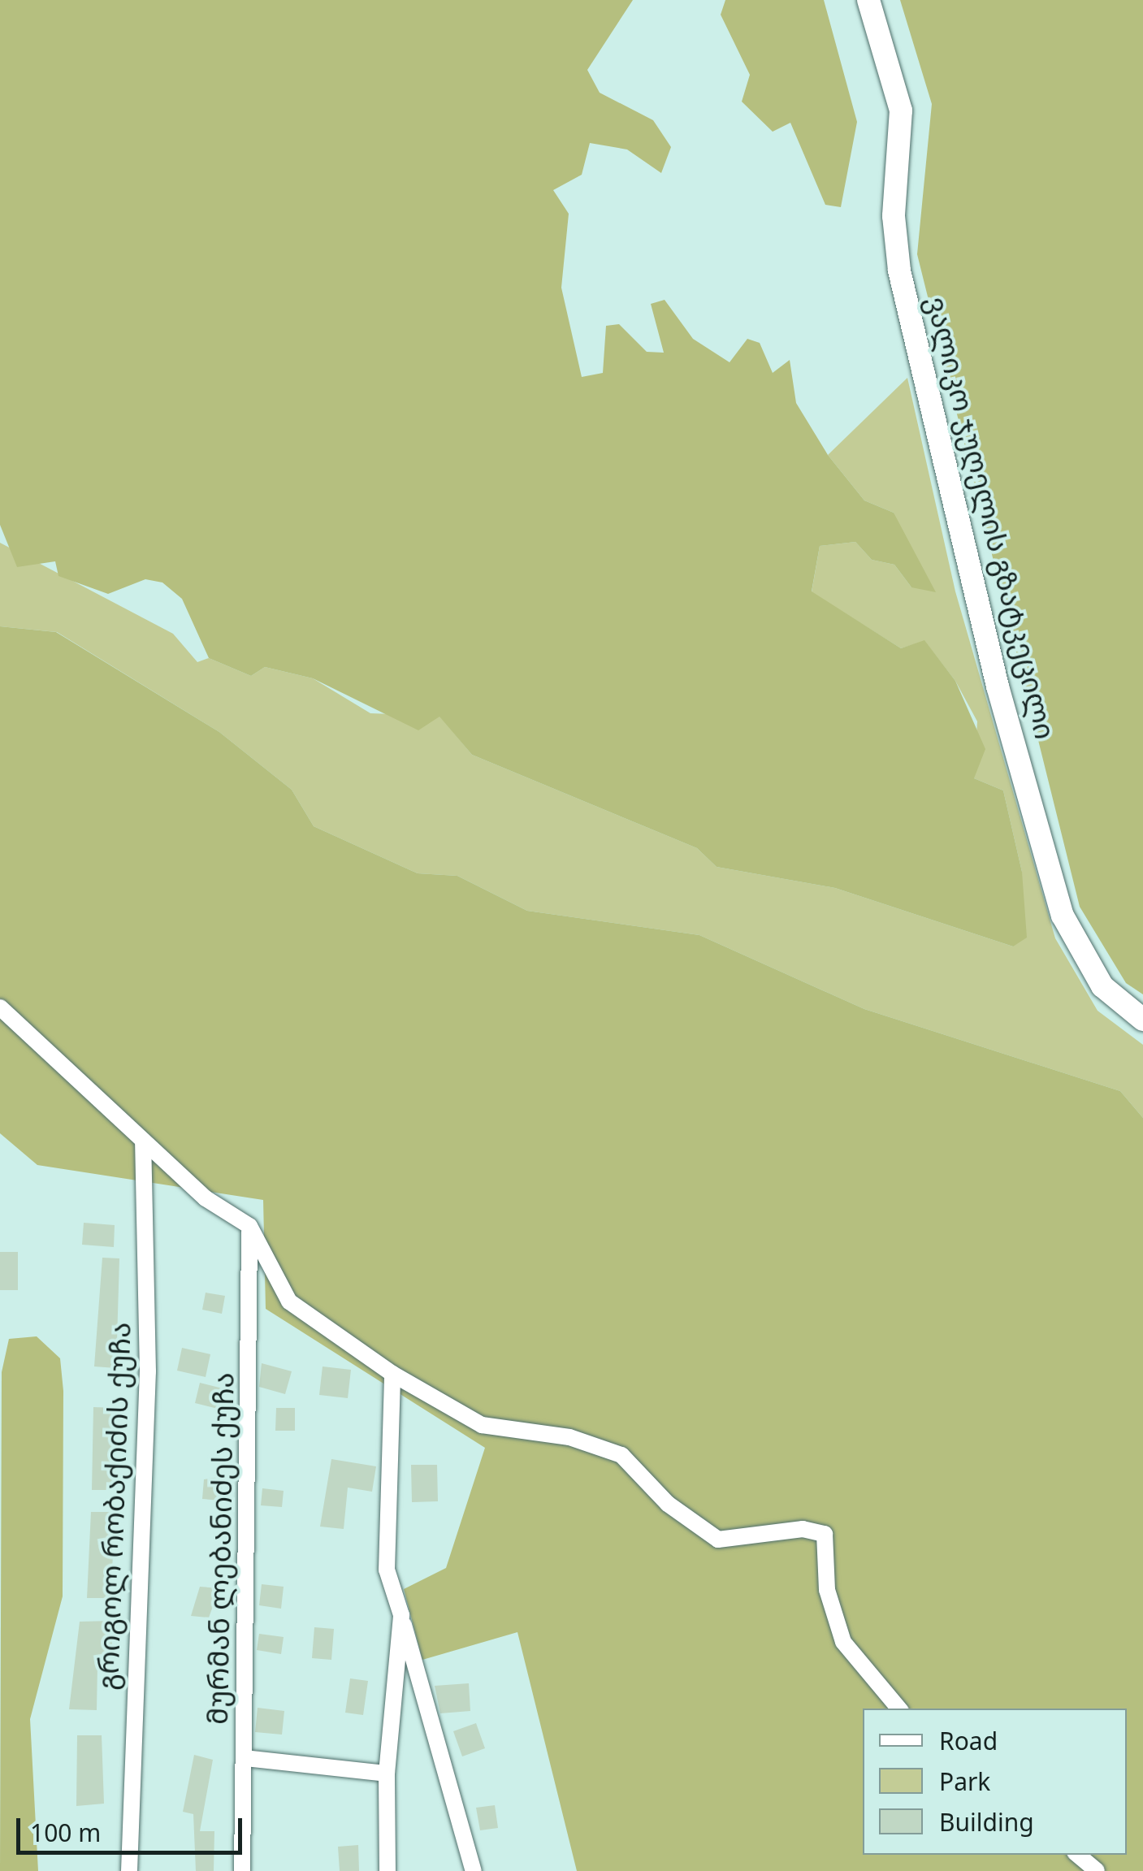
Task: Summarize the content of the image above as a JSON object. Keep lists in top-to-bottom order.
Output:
{
  "streets": {
    "main road": ["ვალიკო ჯუღელის გზატკეცილი"],
    "street": ["გრიგოლ რობაქიძის ქუჩა", "მურმან ლებანიძეს ქუჩა"]
  },
  "legend": ["Road", "Park", "Building"],
  "scale_bar": "100 m"
}
